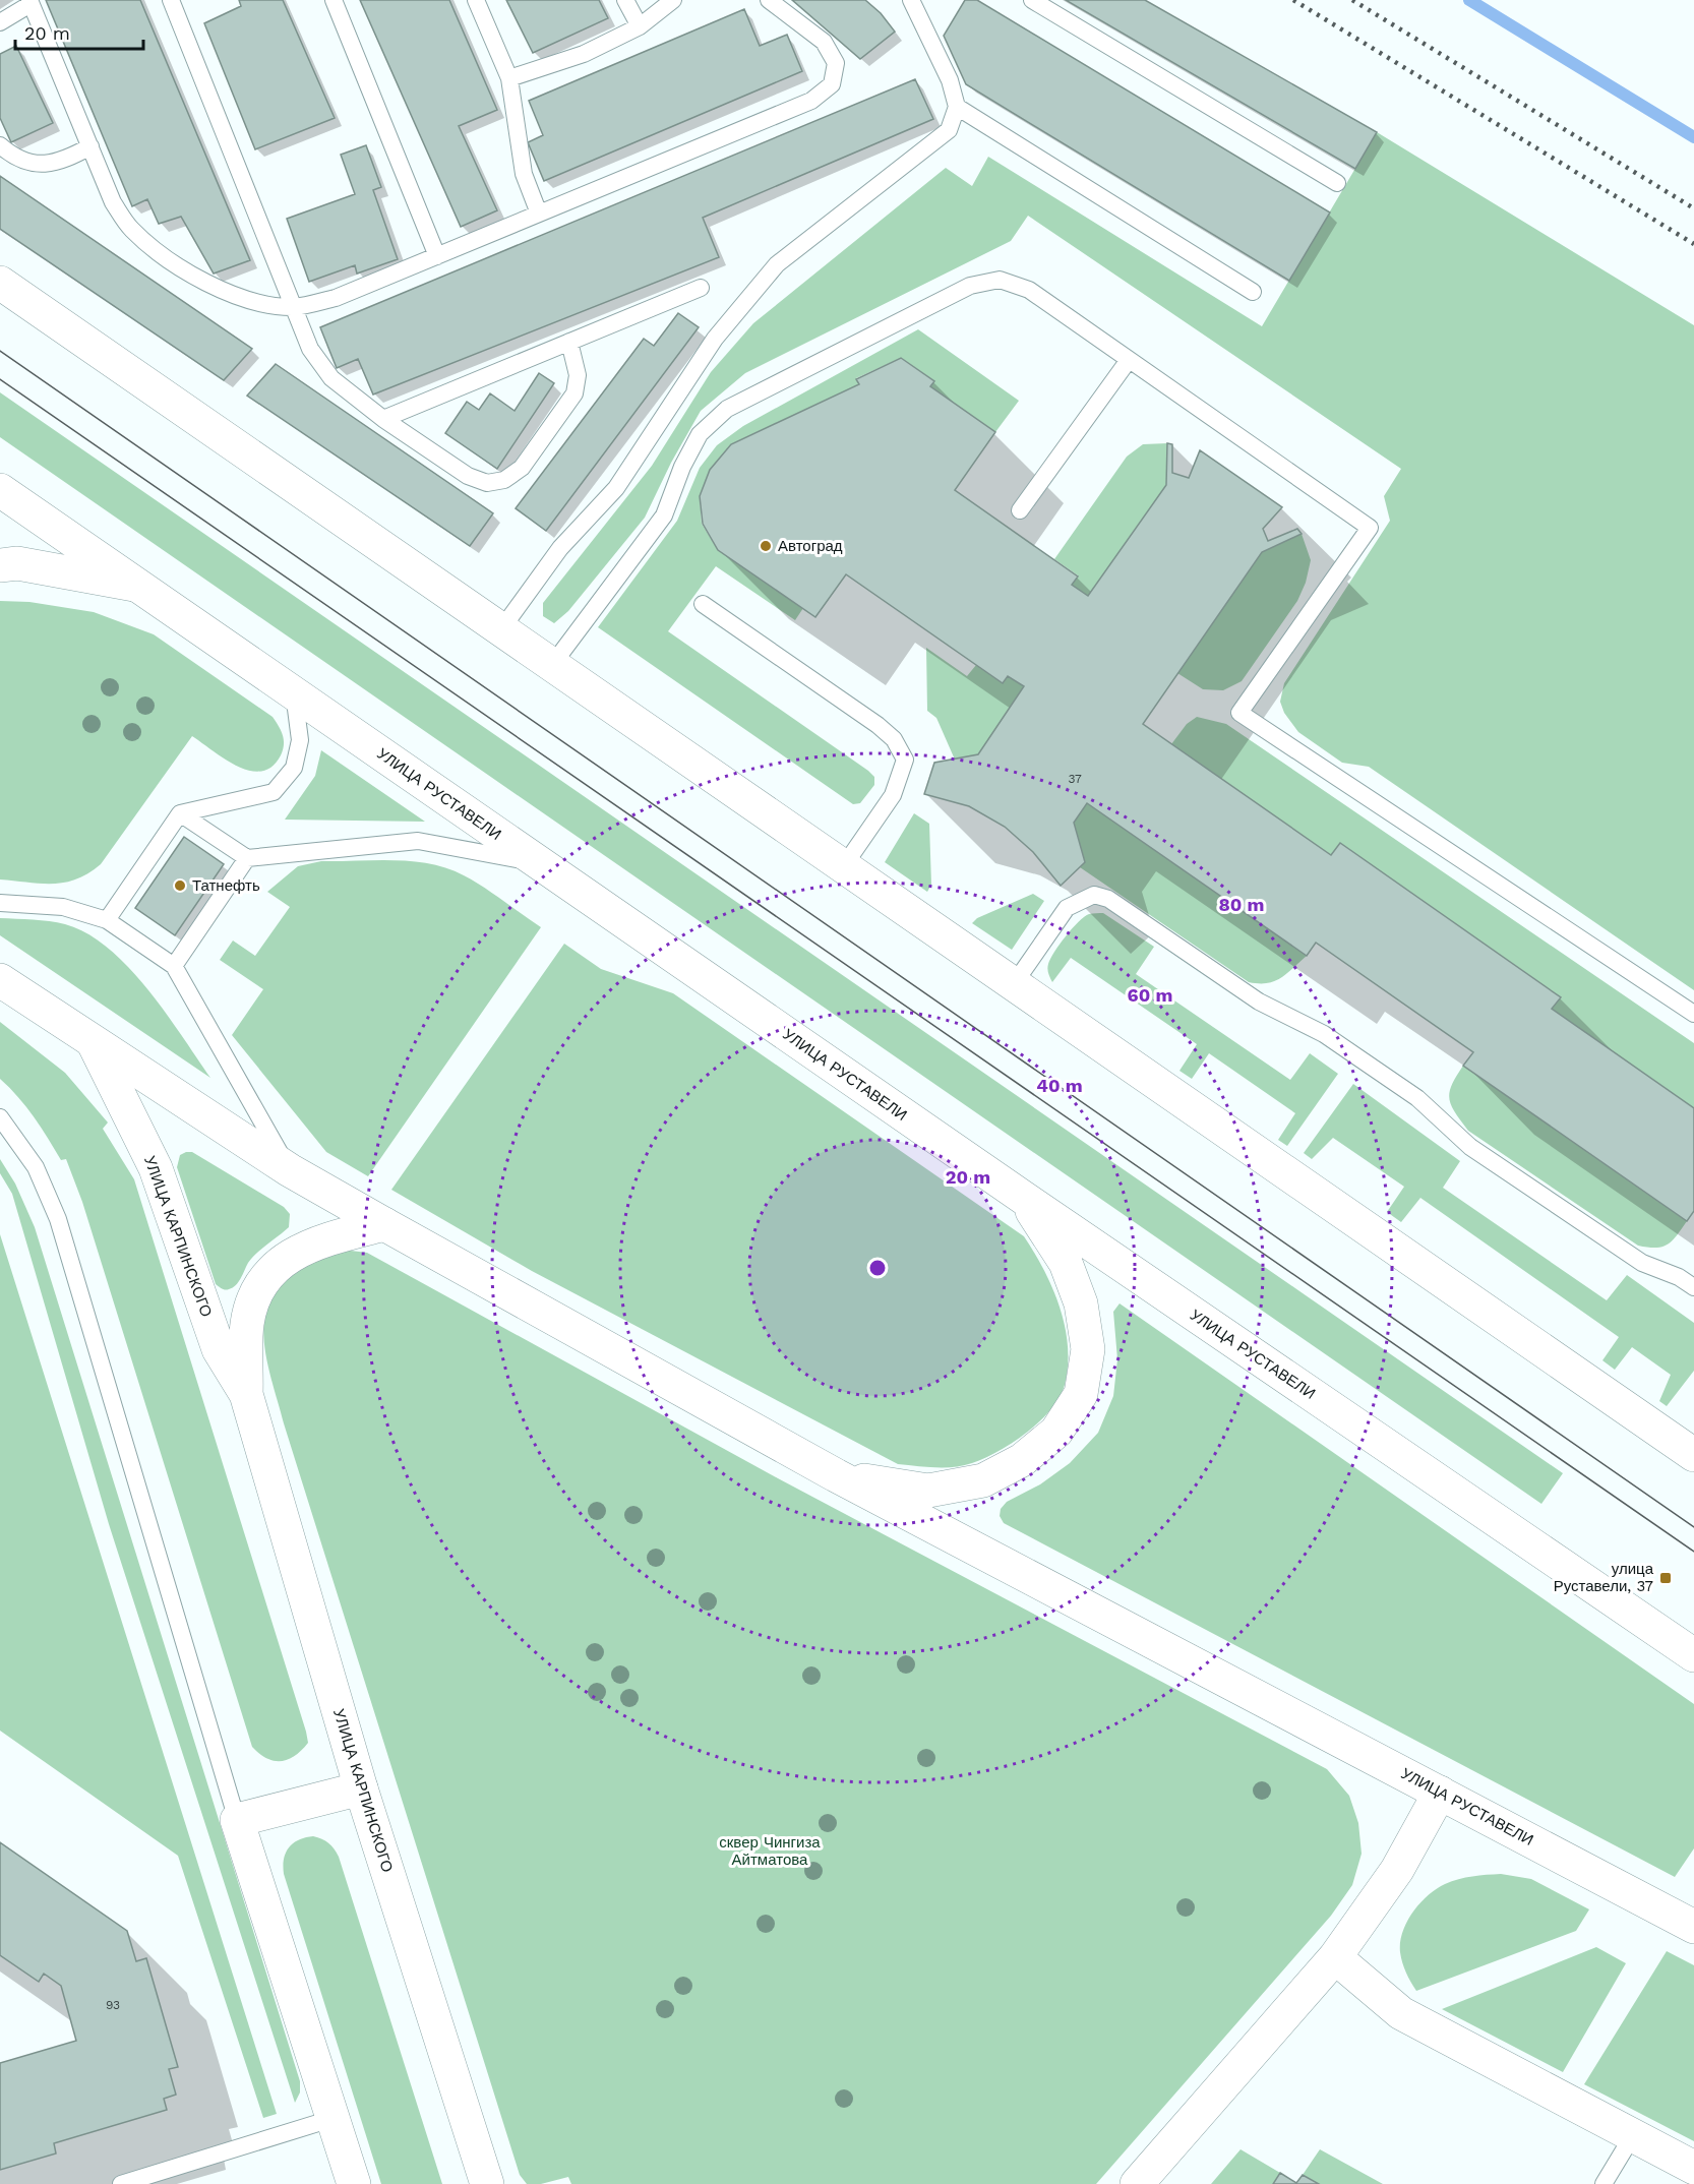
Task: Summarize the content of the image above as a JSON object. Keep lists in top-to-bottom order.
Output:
{
  "streets": {
    "street": ["УЛИЦА РУСТАВЕЛИ", "УЛИЦА КАРПИНСКОГО"]
  },
  "crossings": [
    ["УЛИЦА РУСТАВЕЛИ", "УЛИЦА КАРПИНСКОГО"]
  ],
  "parks": ["сквер Чингиза Айтматова"],
  "places": {
    "other": ["Автоград", "Татнефть"],
    "transit": ["улица Руставели, 37"]
  },
  "house_numbers": ["37", "93"],
  "scale_bar": "20 m",
  "rings": [
    "80 m",
    "60 m",
    "40 m",
    "20 m"
  ]
}
